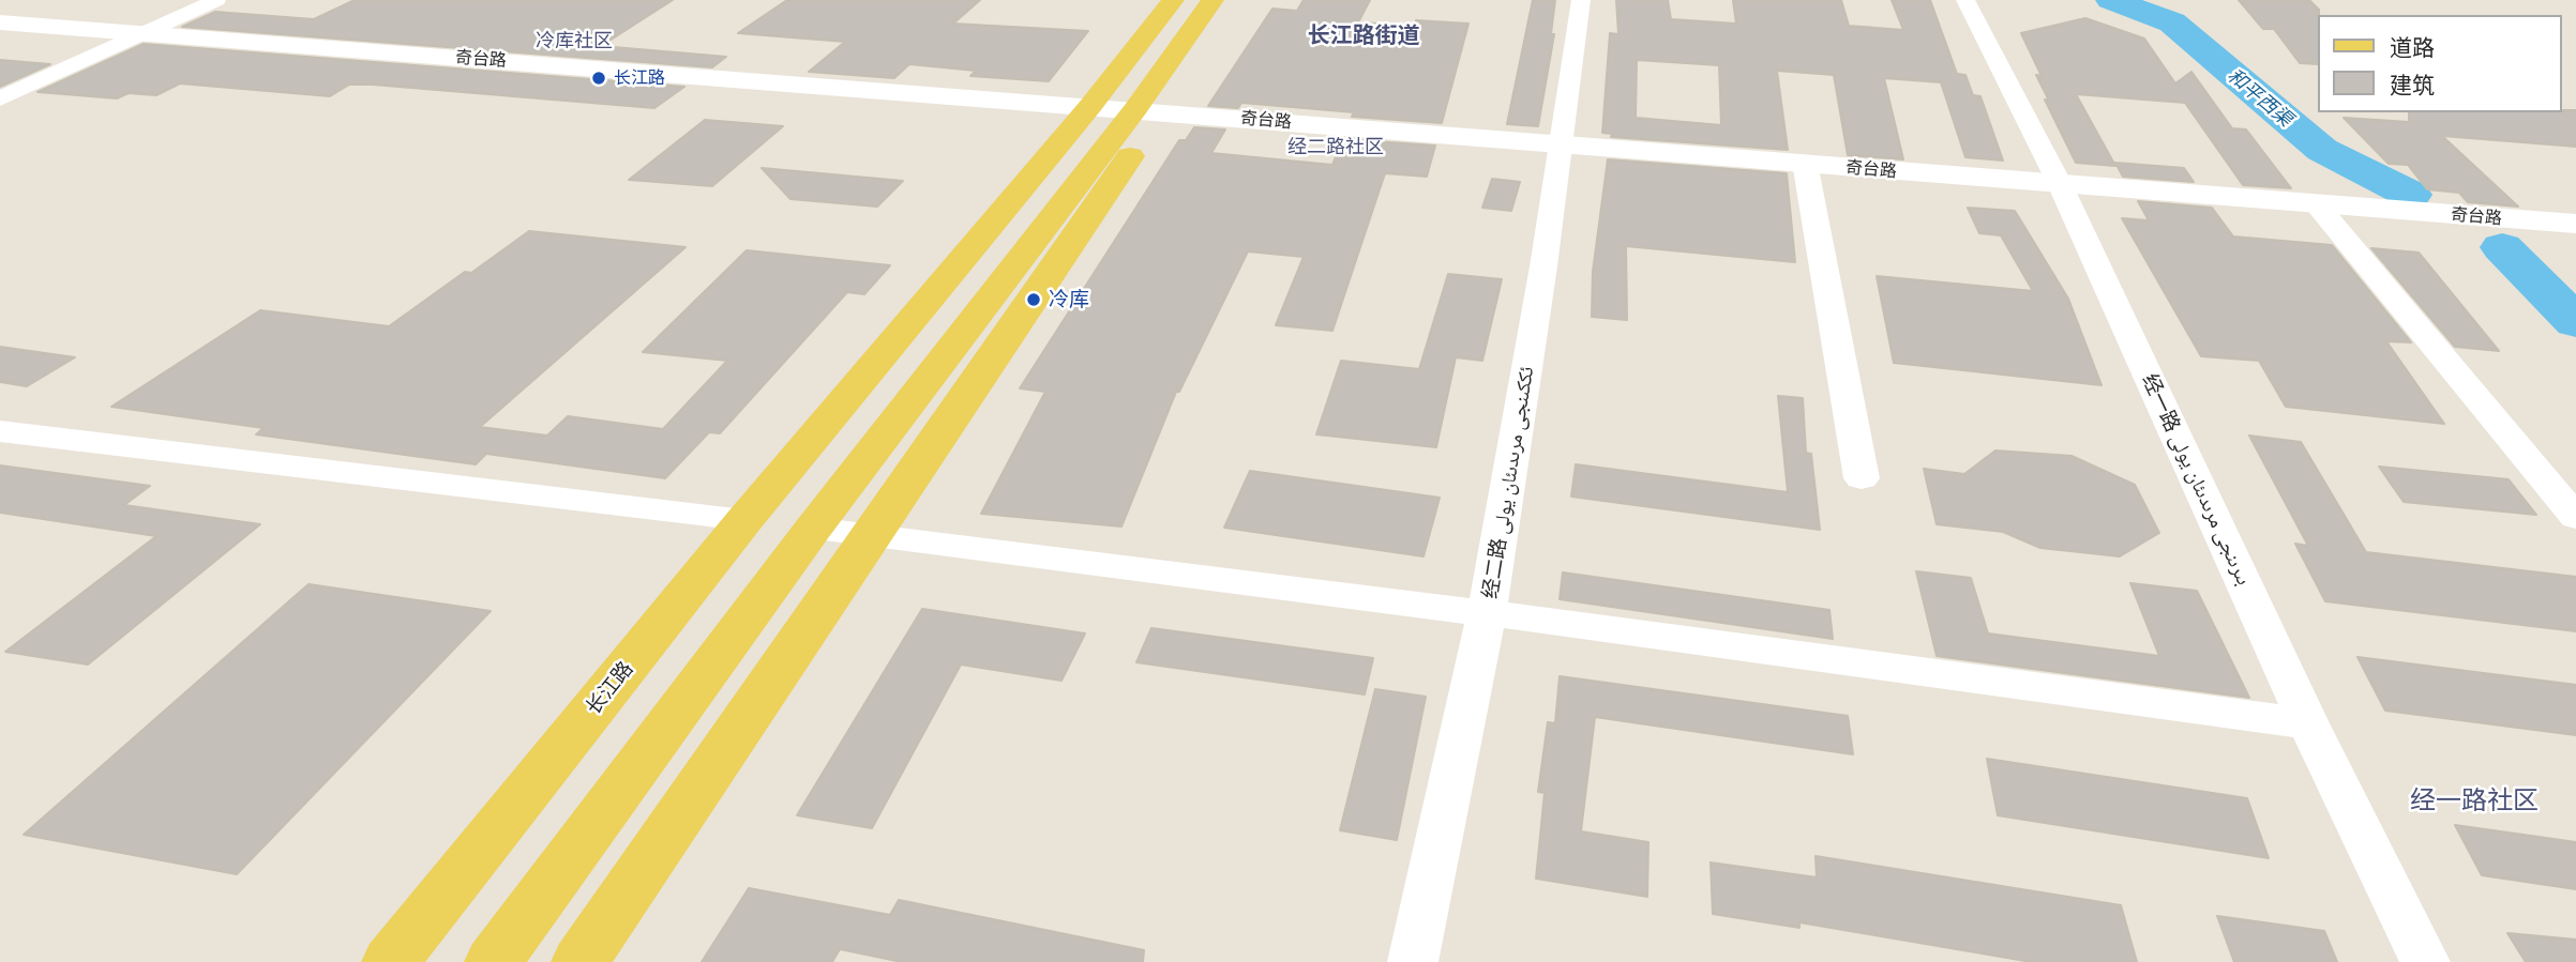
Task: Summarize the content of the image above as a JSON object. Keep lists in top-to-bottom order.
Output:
{
  "streets": {
    "main road": ["长江路"],
    "street": ["奇台路", "经一路 بىرىنجى مرىدىئان يولى", "经二路 ئككىنجى مرىدىئان يولى"]
  },
  "crossings": [
    ["奇台路", "经一路 بىرىنجى مرىدىئان يولى"],
    ["奇台路", "经二路 ئككىنجى مرىدىئان يولى"],
    ["奇台路", "长江路"]
  ],
  "districts": [
    "长江路街道",
    "冷库社区",
    "经二路社区",
    "经一路社区"
  ],
  "water": ["和平西渠"],
  "places": ["长江路", "冷库"],
  "legend": ["道路", "建筑"]
}
